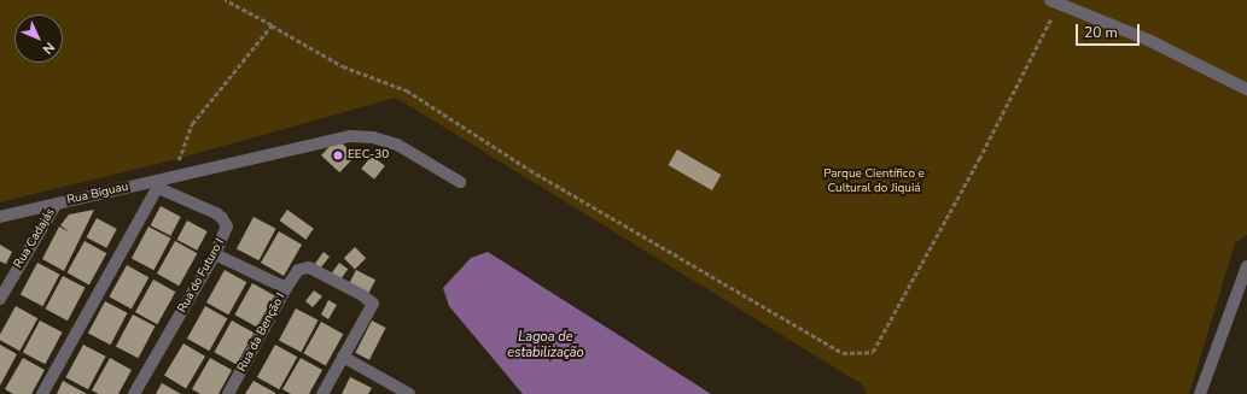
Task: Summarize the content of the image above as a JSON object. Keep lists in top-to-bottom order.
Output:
{
  "streets": {
    "street": [
      "Rua Biguau",
      "Rua Cadajás",
      "Rua do Futuro I",
      "Rua da Benção I"
    ]
  },
  "crossings": [
    ["Rua Biguau", "Rua Cadajás"],
    ["Rua Biguau", "Rua do Futuro I"],
    ["Rua do Futuro I", "Rua da Benção I"]
  ],
  "water": ["Lagoa de estabilização"],
  "parks": ["Parque Científico e Cultural do Jiquiá"],
  "places": ["EEC-30"],
  "scale_bar": "20 m",
  "north": "bottom right"
}
